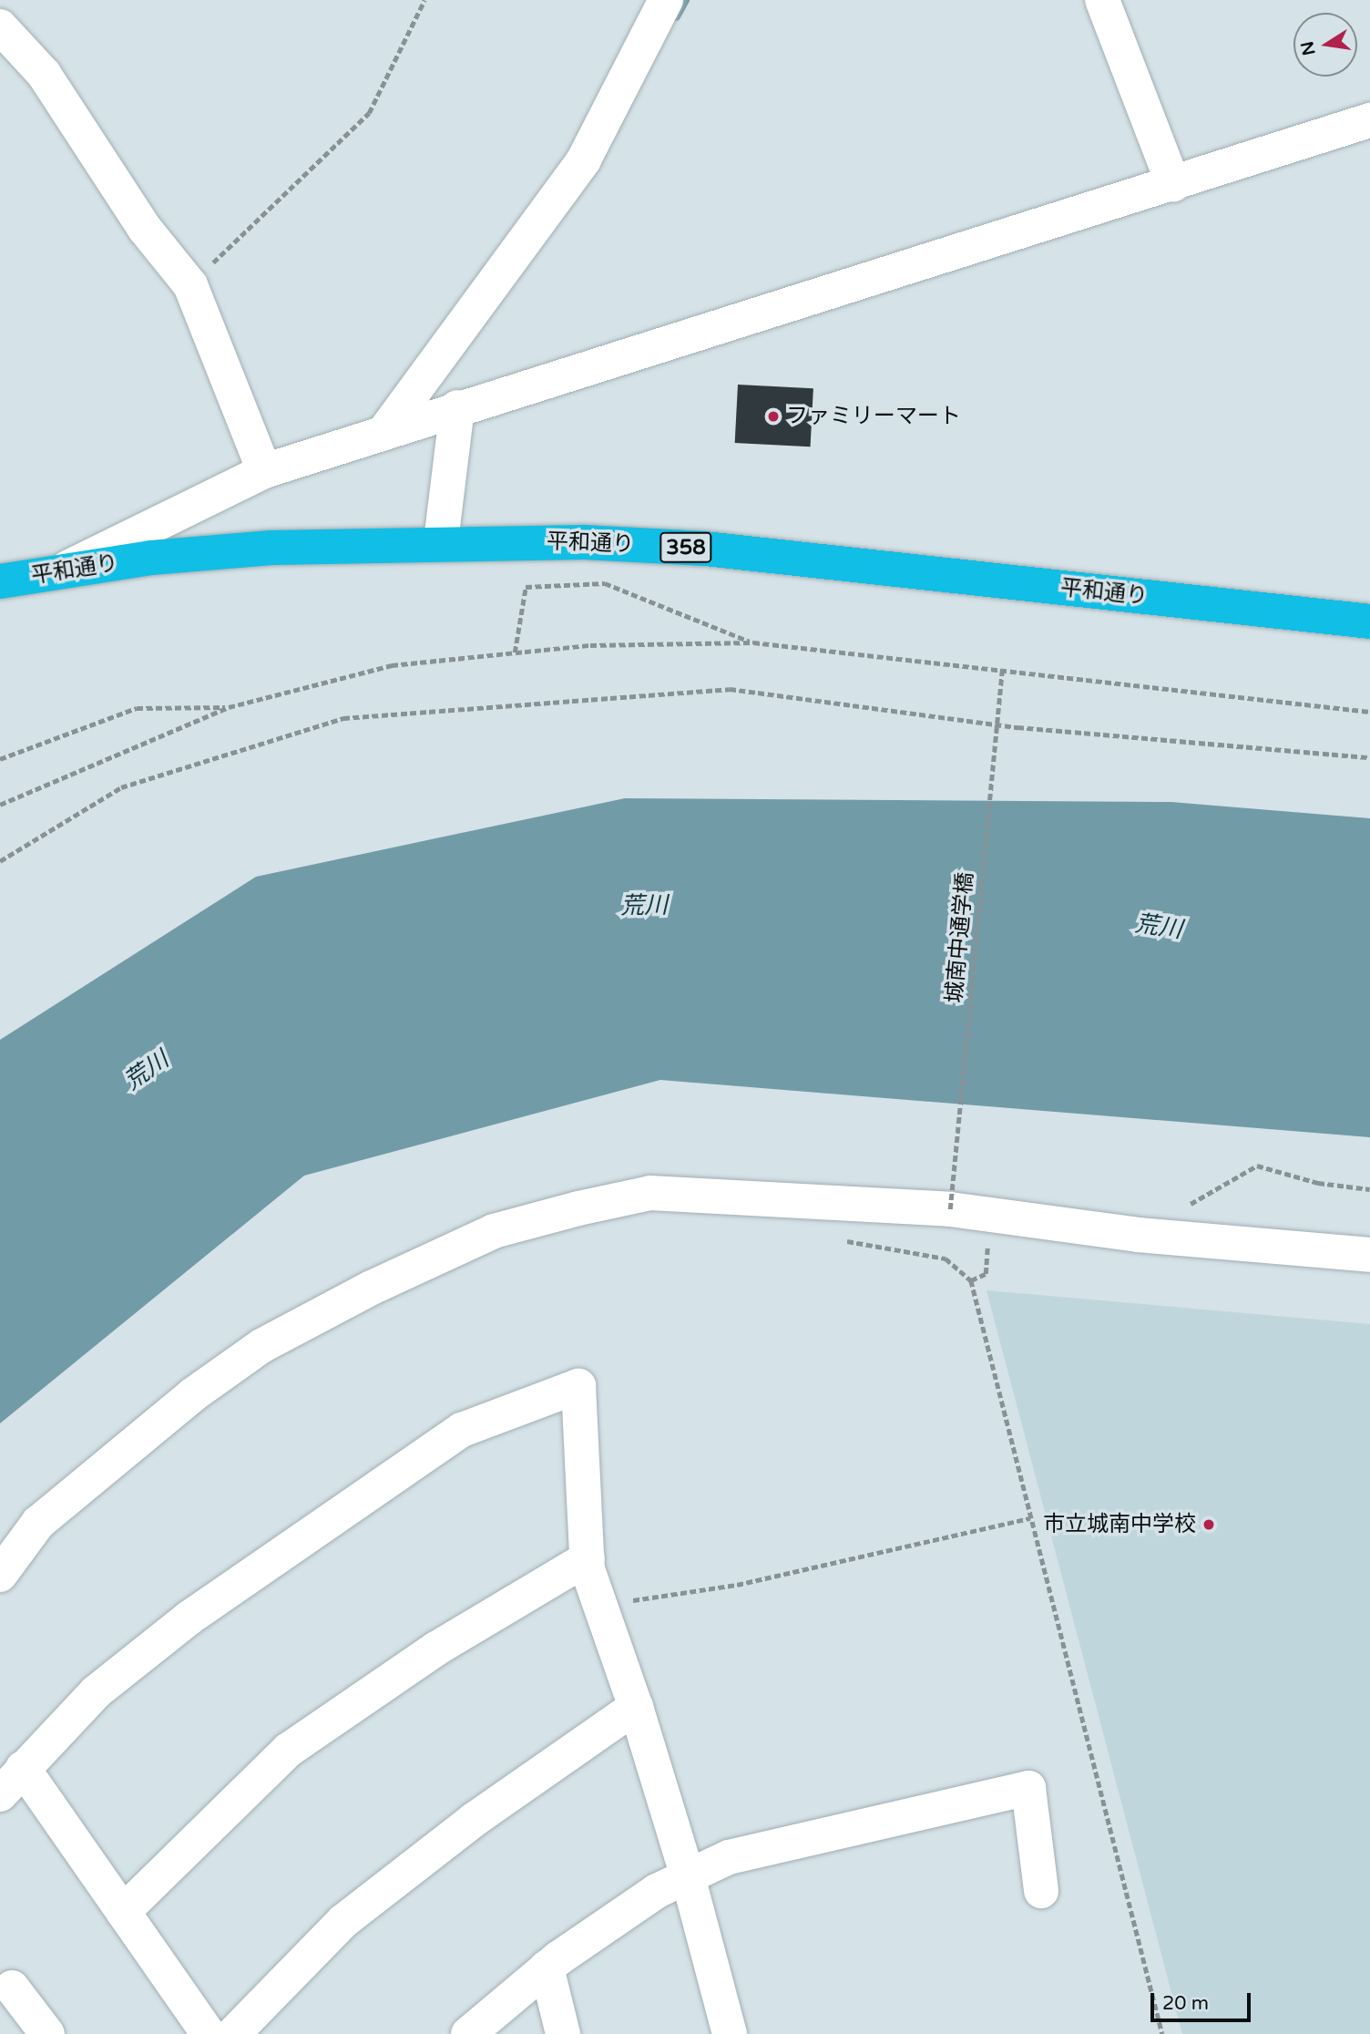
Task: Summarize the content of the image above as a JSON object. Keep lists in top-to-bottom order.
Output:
{
  "streets": {
    "highway": ["平和通り", "358"],
    "path": ["城南中通学橋"]
  },
  "water": ["荒川"],
  "places": ["ファミリーマート", "市立城南中学校"],
  "scale_bar": "20 m",
  "north": "left"
}
